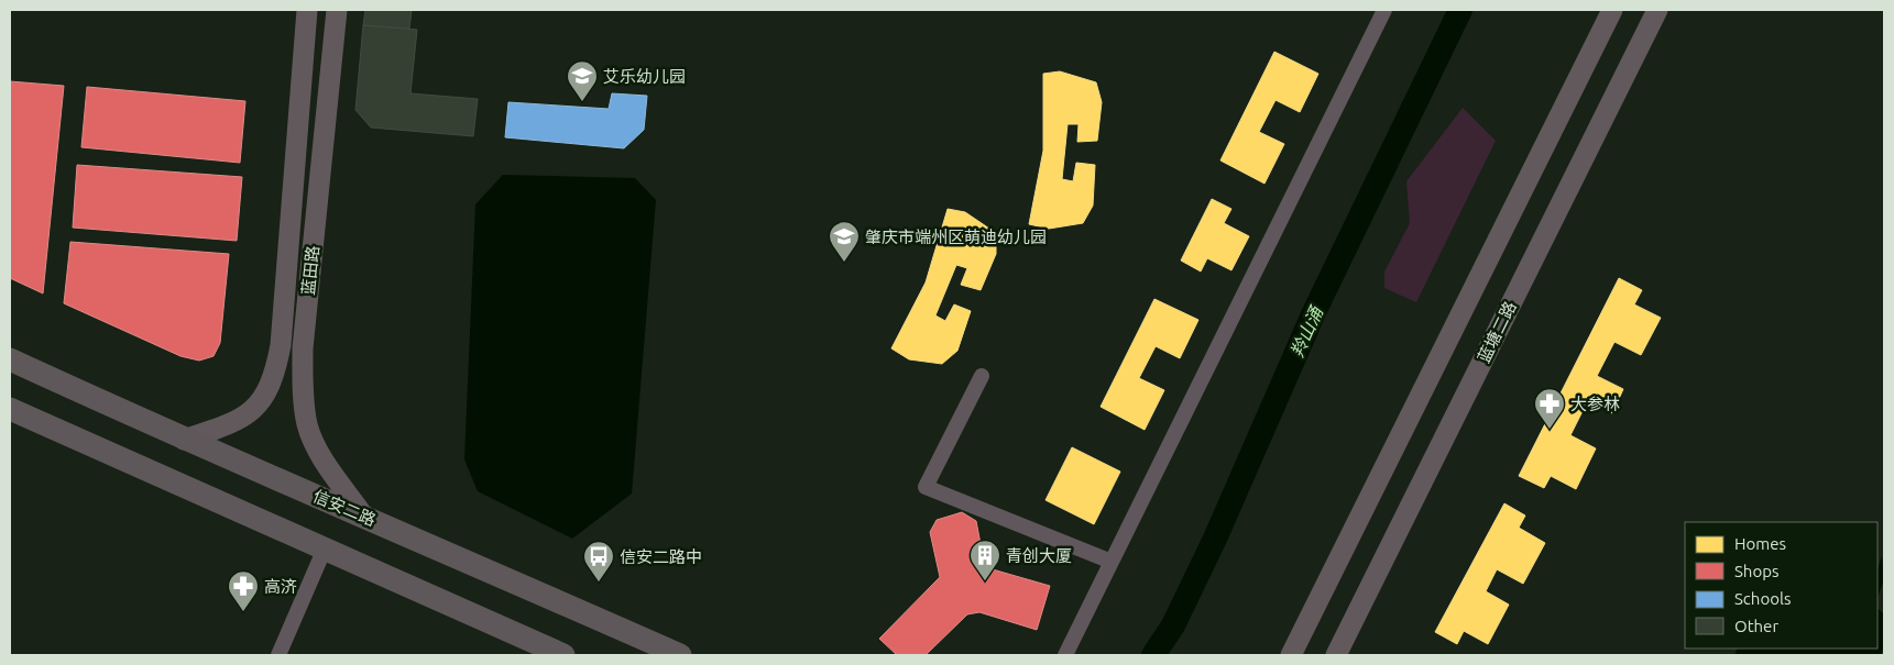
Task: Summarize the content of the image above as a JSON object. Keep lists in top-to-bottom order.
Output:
{
  "streets": {
    "main road": ["蓝田路", "蓝塘二路", "信安二路"]
  },
  "crossings": [
    ["蓝田路", "信安二路"]
  ],
  "water": ["羚山涌"],
  "places": {
    "school or university": ["艾乐幼儿园", "肇庆市端州区萌迪幼儿园"],
    "pharmacy": ["大参林", "高济"],
    "building": ["青创大厦"],
    "bus stop": ["信安二路中"]
  },
  "legend": [
    "Homes",
    "Shops",
    "Schools",
    "Other"
  ]
}
